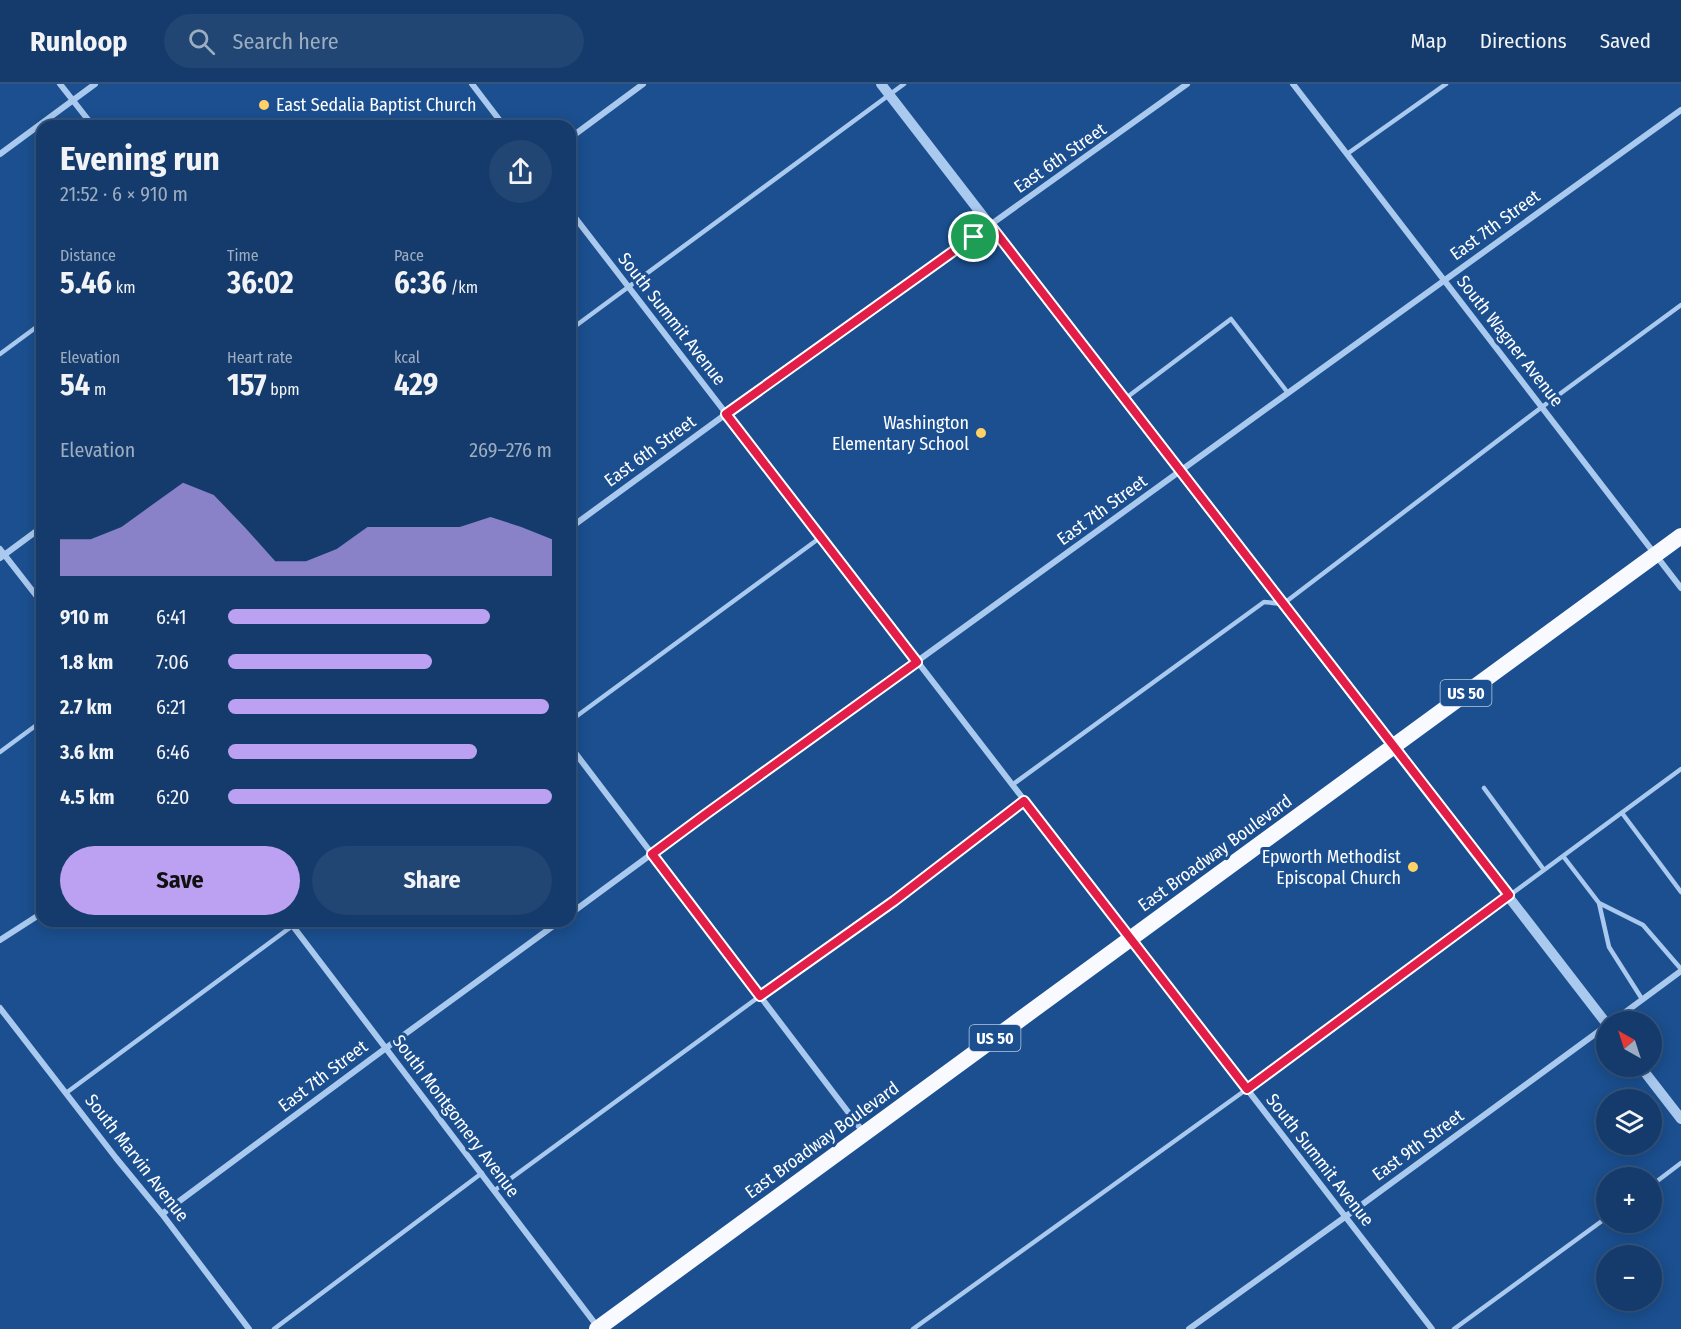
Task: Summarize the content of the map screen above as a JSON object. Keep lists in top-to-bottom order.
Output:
{
  "streets": {
    "highway": ["US 50", "East Broadway Boulevard"],
    "street": [
      "East 6th Street",
      "East 7th Street",
      "South Summit Avenue",
      "South Wagner Avenue",
      "South Montgomery Avenue",
      "East 9th Street",
      "South Marvin Avenue"
    ]
  },
  "crossings": [
    ["East 6th Street", "South Summit Avenue"],
    ["East 7th Street", "South Summit Avenue"],
    ["East 7th Street", "South Wagner Avenue"],
    ["East 7th Street", "South Montgomery Avenue"],
    ["East 7th Street", "South Marvin Avenue"],
    ["South Summit Avenue", "East Broadway Boulevard"],
    ["South Summit Avenue", "East 9th Street"],
    ["South Wagner Avenue", "East Broadway Boulevard"],
    ["East Broadway Boulevard", "South Montgomery Avenue"]
  ],
  "places": ["East Sedalia Baptist Church", "Washington Elementary School", "Epworth Methodist Episcopal Church"],
  "north": "top left",
  "page": {
    "header": "Runloop",
    "search": "Search here",
    "nav": ["Map", "Directions", "Saved"],
    "heading": ["Evening run", "21:52 · 6 × 910 m"],
    "stats": [
      ["Distance", "5.46 km"],
      ["Time", "36:02"],
      ["Pace", "6:36 /km"],
      ["Elevation", "54 m"],
      ["Heart rate", "157 bpm"],
      ["kcal", "429"]
    ],
    "chart": ["Elevation", "269–276 m"],
    "list": [
      {
        "name": "910 m",
        "note": "6:41"
      },
      {
        "name": "1.8 km",
        "note": "7:06"
      },
      {
        "name": "2.7 km",
        "note": "6:21"
      },
      {
        "name": "3.6 km",
        "note": "6:46"
      },
      {
        "name": "4.5 km",
        "note": "6:20"
      }
    ],
    "buttons": ["Save", "Share"],
    "map_buttons": ["+", "−"]
  }
}
